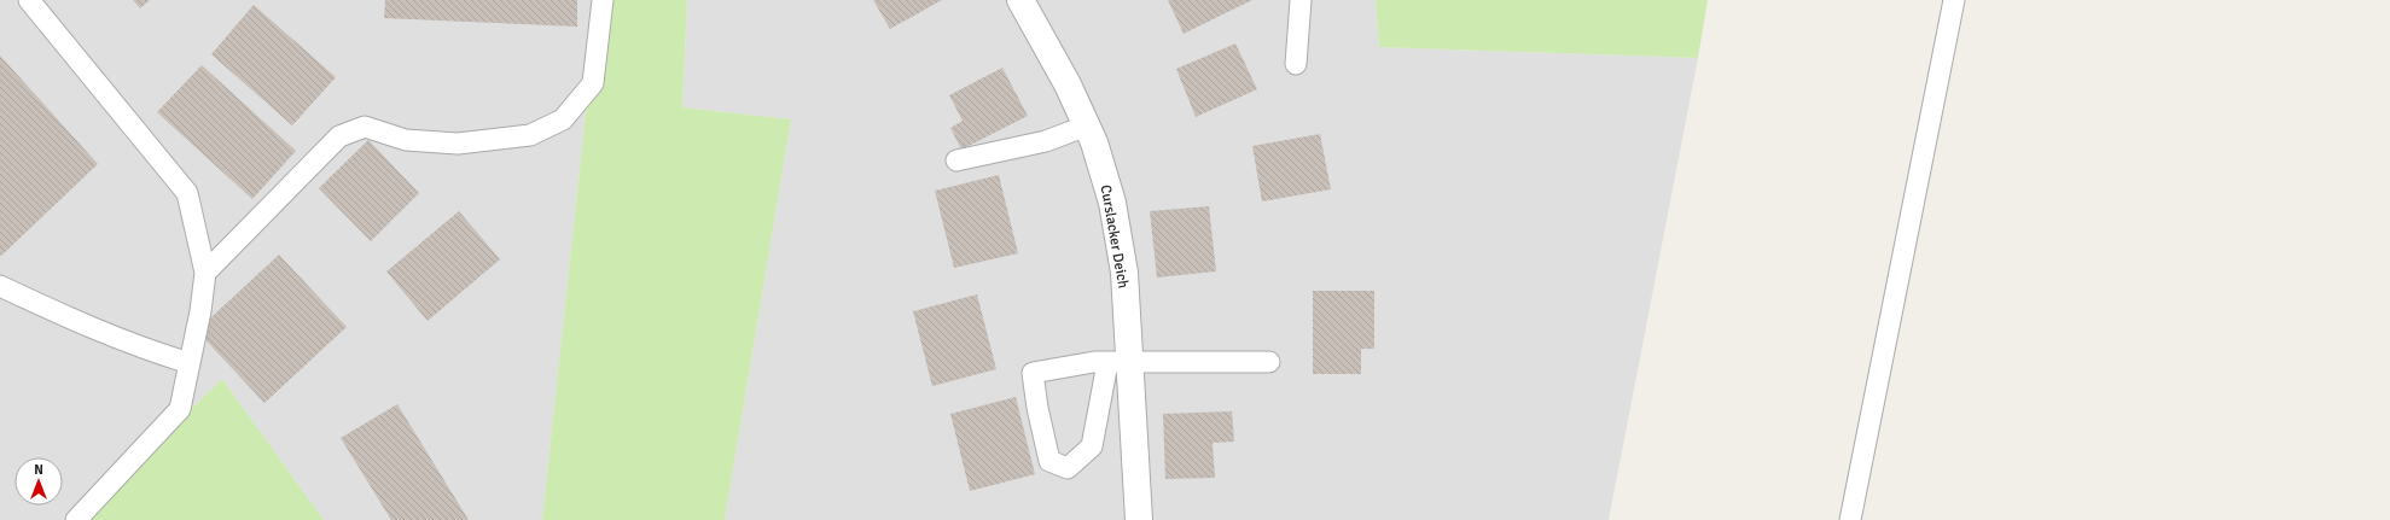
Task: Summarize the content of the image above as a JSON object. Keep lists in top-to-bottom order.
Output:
{
  "streets": {
    "street": ["Curslacker Deich"]
  },
  "north": "top"
}
